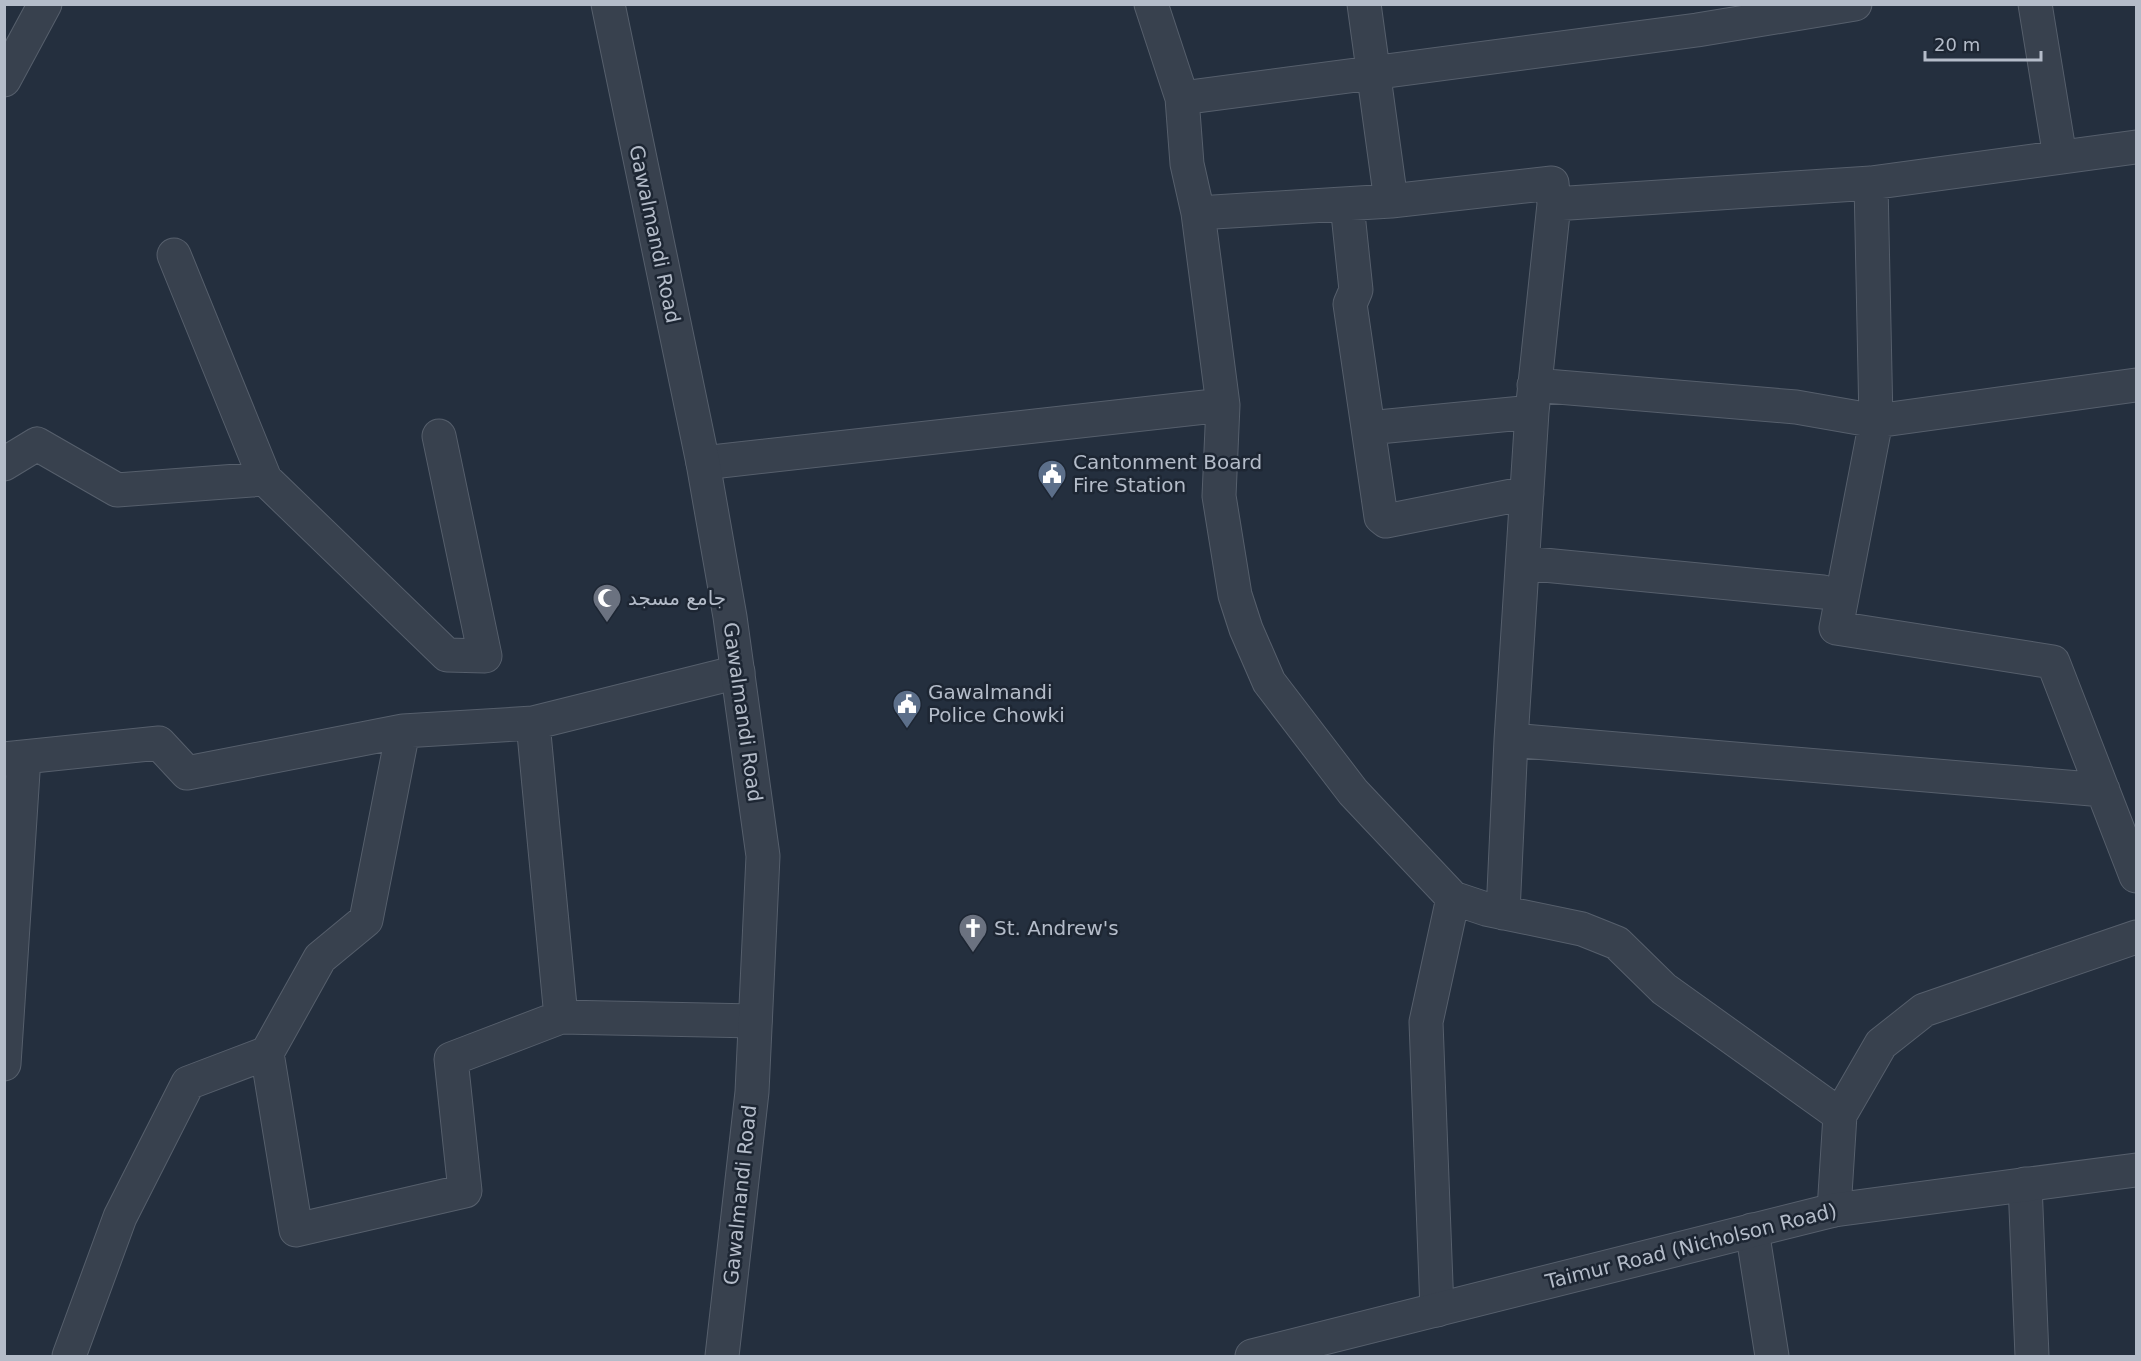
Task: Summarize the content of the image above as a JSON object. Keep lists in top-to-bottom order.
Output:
{
  "streets": {
    "street": ["Gawalmandi Road", "Taimur Road (Nicholson Road)"]
  },
  "places": {
    "public building": ["Cantonment Board Fire Station", "Gawalmandi Police Chowki"],
    "mosque": ["جامع مسجد"],
    "church": ["St. Andrew's"]
  },
  "scale_bar": "20 m"
}
